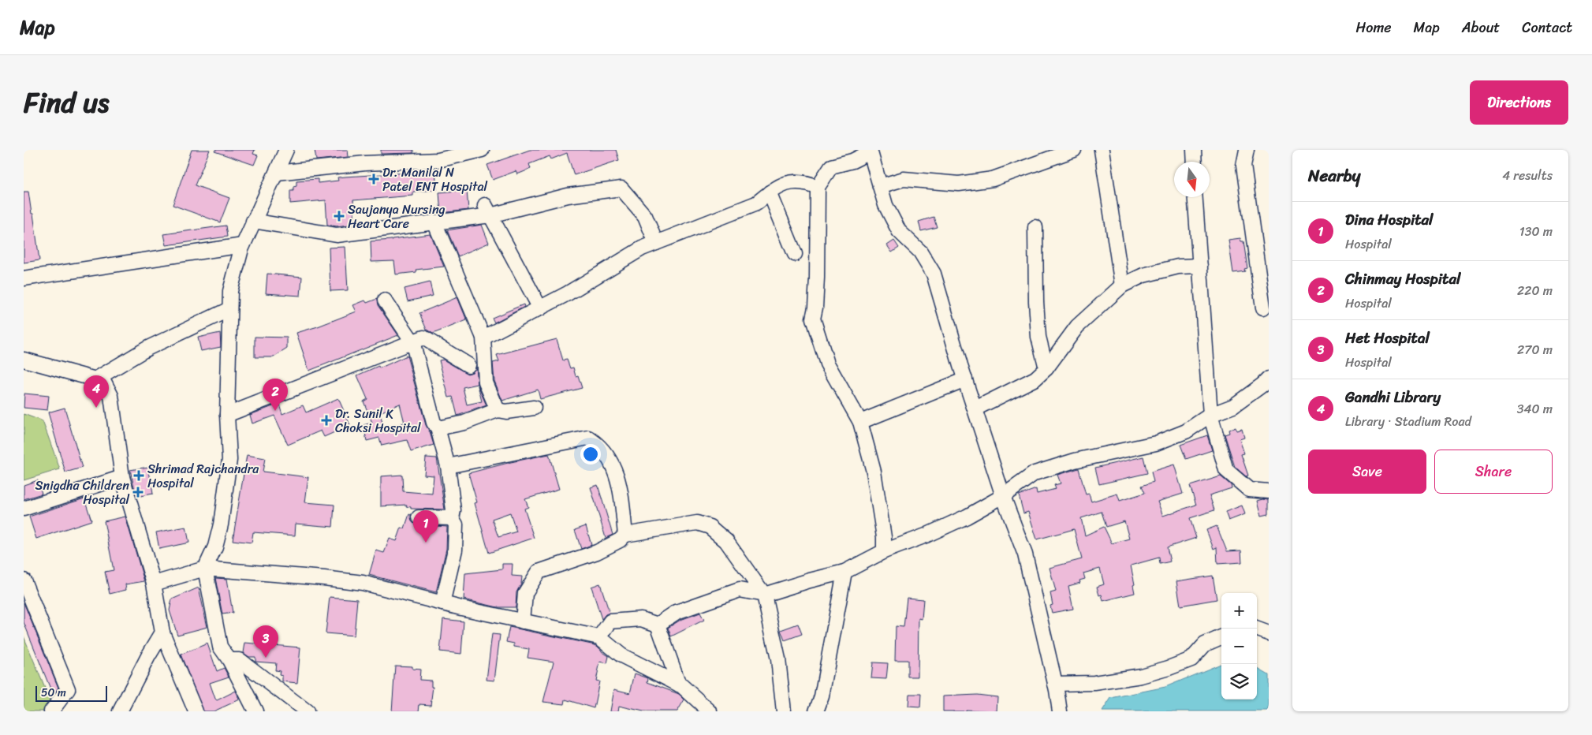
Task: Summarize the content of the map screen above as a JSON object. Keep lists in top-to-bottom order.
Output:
{
  "places": {
    "health": [
      "Dr. Manilal N Patel ENT Hospital",
      "Saujanya Nursing Heart Care",
      "Dr. Sunil K Choksi Hospital",
      "Shrimad Rajchandra Hospital",
      "Snigdha Children Hospital"
    ]
  },
  "scale_bar": "50 m",
  "north": "bottom",
  "page": {
    "header": "Map",
    "nav": [
      "Home",
      "Map",
      "About",
      "Contact"
    ],
    "title": "Find us",
    "buttons": [
      "Directions",
      ["Save", "Share"]
    ],
    "heading": ["Nearby", "4 results"],
    "list": [
      {
        "mark": "1",
        "name": "Dina Hospital",
        "note": "Hospital",
        "value": "130 m"
      },
      {
        "mark": "2",
        "name": "Chinmay Hospital",
        "note": "Hospital",
        "value": "220 m"
      },
      {
        "mark": "3",
        "name": "Het Hospital",
        "note": "Hospital",
        "value": "270 m"
      },
      {
        "mark": "4",
        "name": "Gandhi Library",
        "note": "Library · Stadium Road",
        "value": "340 m"
      }
    ],
    "pins": [
      "4",
      "2",
      "1",
      "3"
    ],
    "map_buttons": ["+", "−"],
    "scale": "50 m"
  }
}
